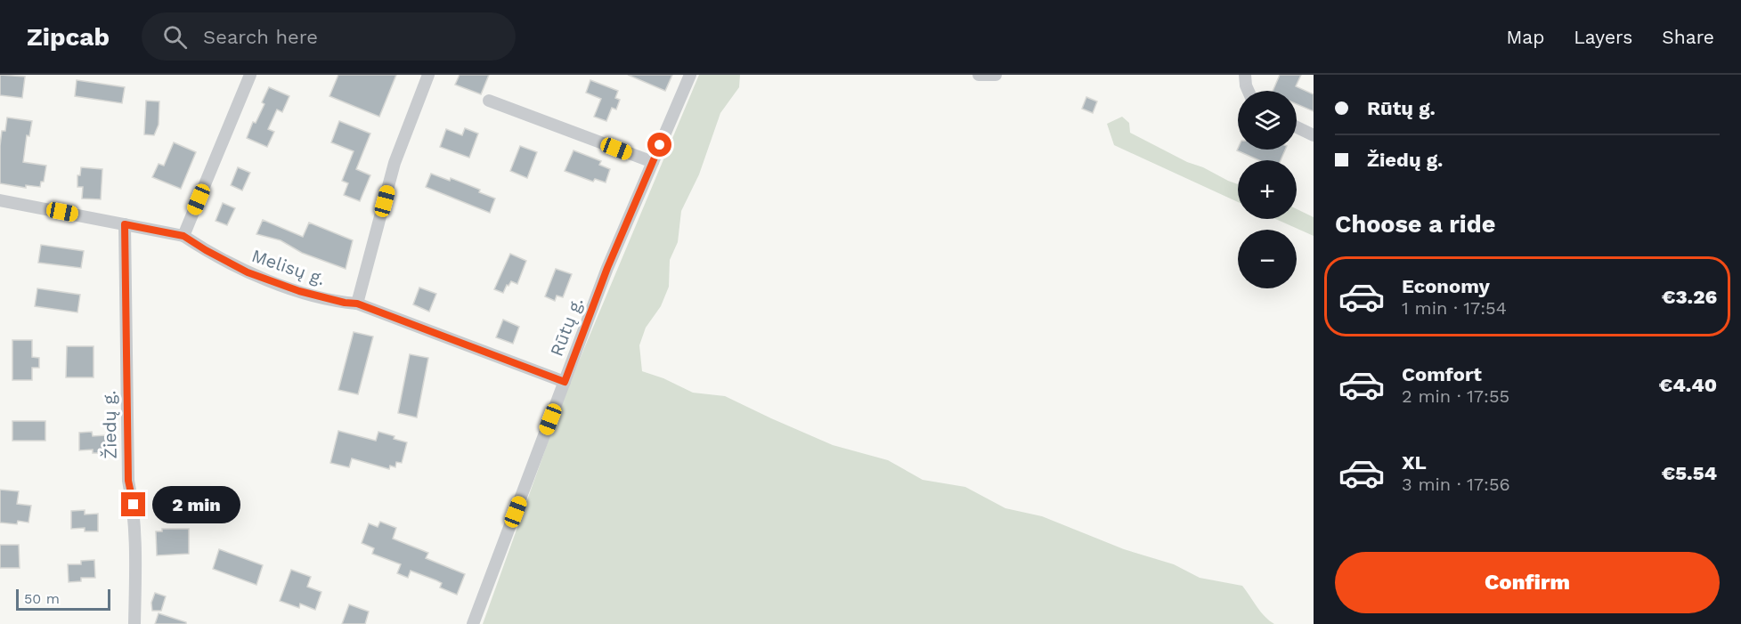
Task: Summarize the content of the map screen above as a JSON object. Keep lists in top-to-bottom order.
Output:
{
  "streets": {
    "street": ["Melisų g.", "Rūtų g.", "Žiedų g."]
  },
  "crossings": [
    ["Melisų g.", "Rūtų g."],
    ["Melisų g.", "Žiedų g."]
  ],
  "scale_bar": "50 m",
  "page": {
    "header": "Zipcab",
    "search": "Search here",
    "nav": ["Map", "Layers", "Share"],
    "banner": ["Rūtų g.", "Žiedų g."],
    "map_buttons": ["+", "−"],
    "heading": "Choose a ride",
    "list": [
      {
        "name": "Economy",
        "note": "1 min · 17:54",
        "value": "€3.26"
      },
      {
        "name": "Comfort",
        "note": "2 min · 17:55",
        "value": "€4.40"
      },
      {
        "name": "XL",
        "note": "3 min · 17:56",
        "value": "€5.54"
      }
    ],
    "bubble": "2 min",
    "buttons": "Confirm",
    "scale": "50 m"
  }
}
